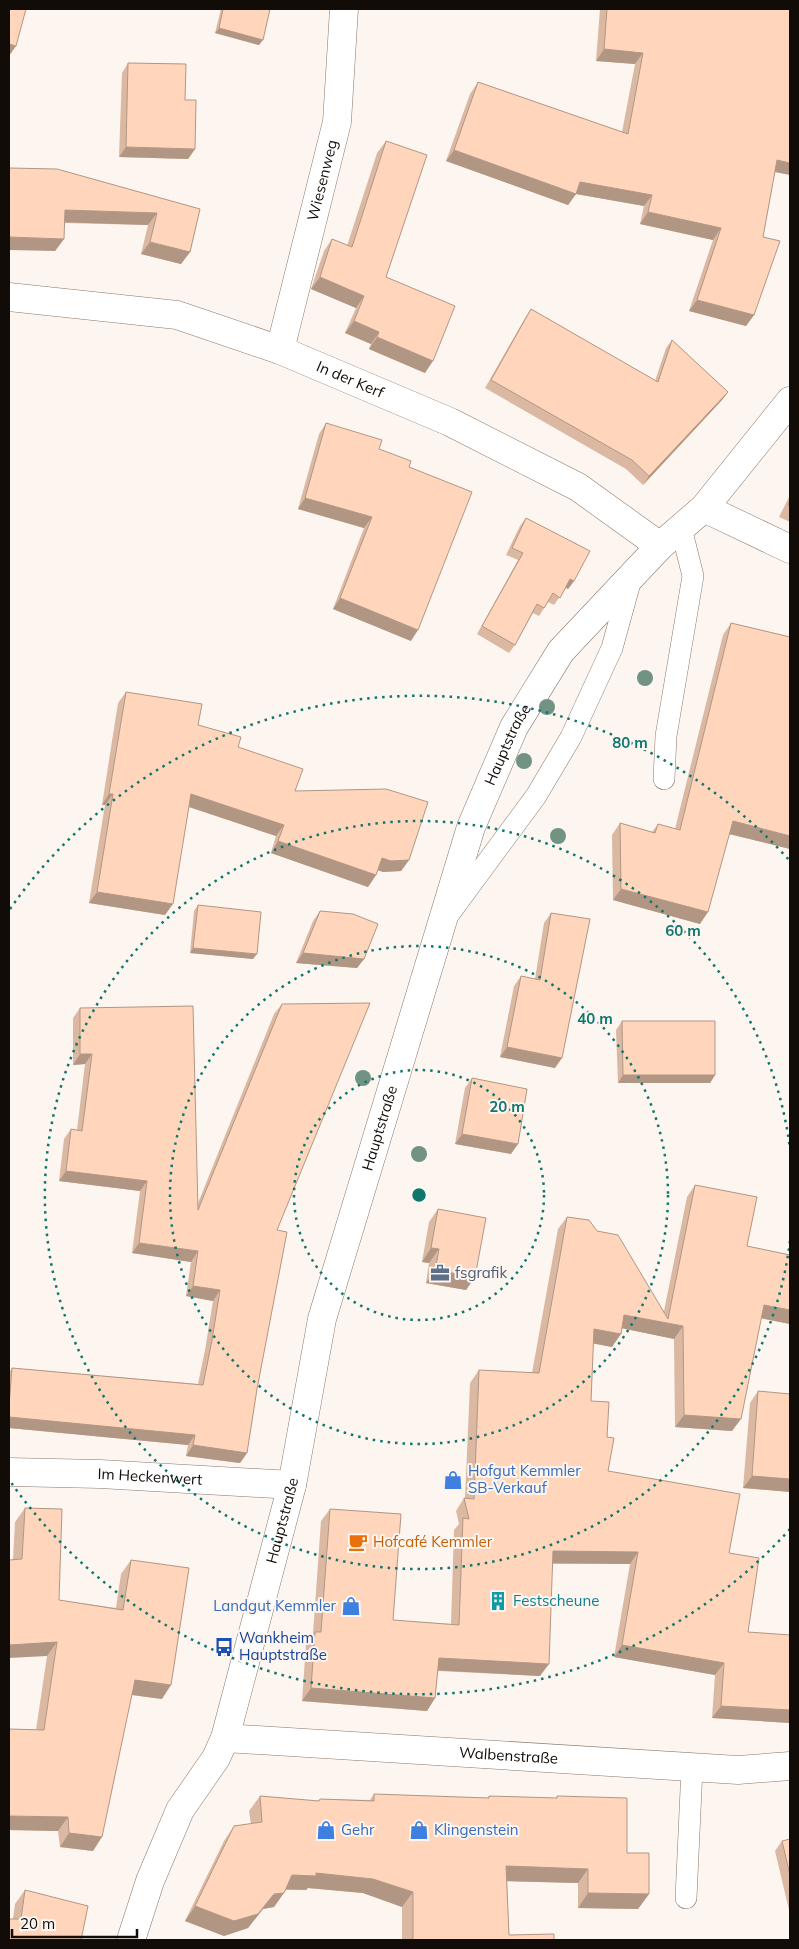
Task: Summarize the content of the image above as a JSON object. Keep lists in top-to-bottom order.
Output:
{
  "streets": {
    "street": [
      "Wiesenweg",
      "In der Kerf",
      "Hauptstraße",
      "Im Heckenwert",
      "Walbenstraße"
    ]
  },
  "crossings": [
    ["Wiesenweg", "In der Kerf"],
    ["In der Kerf", "Hauptstraße"],
    ["Hauptstraße", "Im Heckenwert"],
    ["Hauptstraße", "Walbenstraße"]
  ],
  "places": {
    "office": ["fsgrafik"],
    "shop": [
      "Hofgut Kemmler SB-Verkauf",
      "Landgut Kemmler",
      "Gehr",
      "Klingenstein"
    ],
    "cafe": ["Hofcafé Kemmler"],
    "building": ["Festscheune"],
    "bus stop": ["Wankheim Hauptstraße"]
  },
  "scale_bar": "20 m",
  "rings": [
    "80 m",
    "60 m",
    "40 m",
    "20 m"
  ]
}
